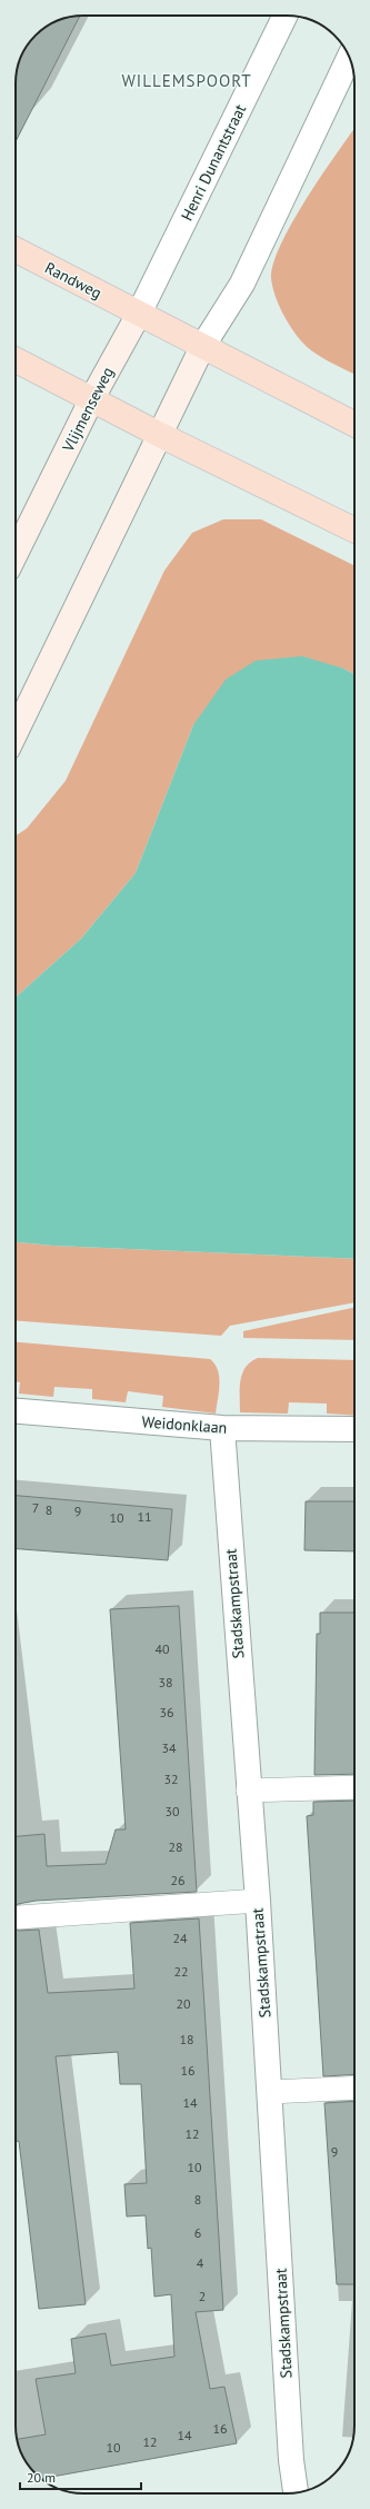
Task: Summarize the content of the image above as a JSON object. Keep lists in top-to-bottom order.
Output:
{
  "streets": {
    "main road": ["Randweg"],
    "street": [
      "Henri Dunantstraat",
      "Vlijmenseweg",
      "Weidonklaan",
      "Stadskampstraat"
    ]
  },
  "crossings": [
    ["Henri Dunantstraat", "Randweg"],
    ["Henri Dunantstraat", "Vlijmenseweg"],
    ["Randweg", "Vlijmenseweg"],
    ["Weidonklaan", "Stadskampstraat"]
  ],
  "districts": ["WILLEMSPOORT"],
  "house_numbers": [
    "7",
    "8",
    "9",
    "11",
    "10",
    "40",
    "38",
    "36",
    "34",
    "32",
    "30",
    "28",
    "26",
    "24",
    "22",
    "20",
    "18",
    "16",
    "14",
    "12",
    "9",
    "10",
    "8",
    "6",
    "4",
    "2",
    "16",
    "14",
    "12",
    "10"
  ],
  "scale_bar": "20 m"
}
